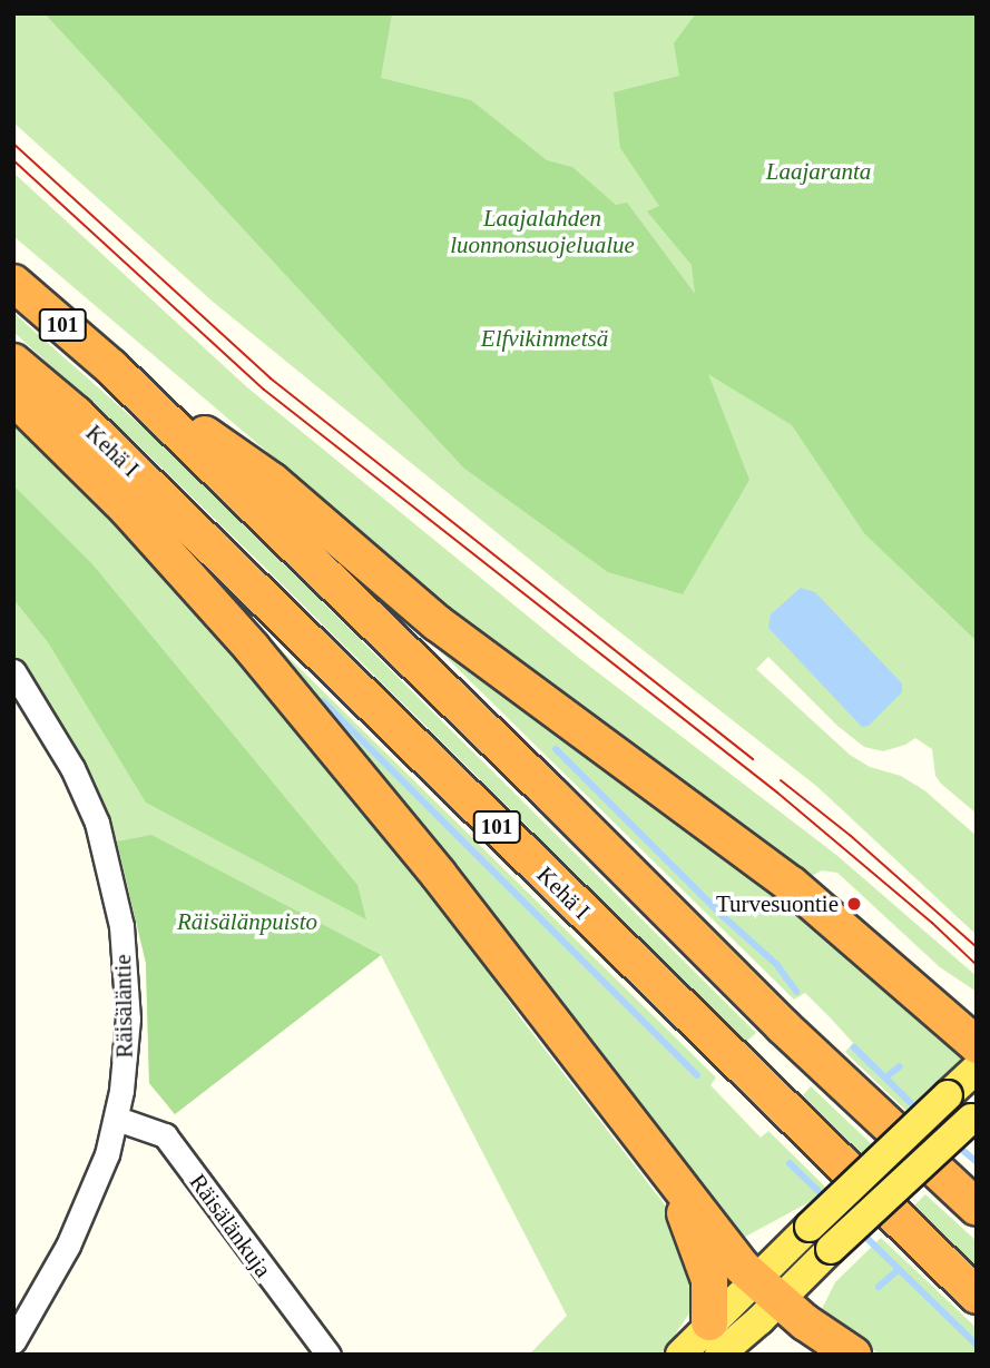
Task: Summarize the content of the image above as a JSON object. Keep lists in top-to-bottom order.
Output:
{
  "streets": {
    "highway": ["101", "Kehä I"],
    "street": ["Räisäläntie", "Räisälänkuja"]
  },
  "crossings": [
    ["Räisäläntie", "Räisälänkuja"]
  ],
  "parks": [
    "Laajaranta",
    "Laajalahden luonnonsuojelualue",
    "Elfvikinmetsä",
    "Räisälänpuisto"
  ],
  "places": ["Turvesuontie"]
}
